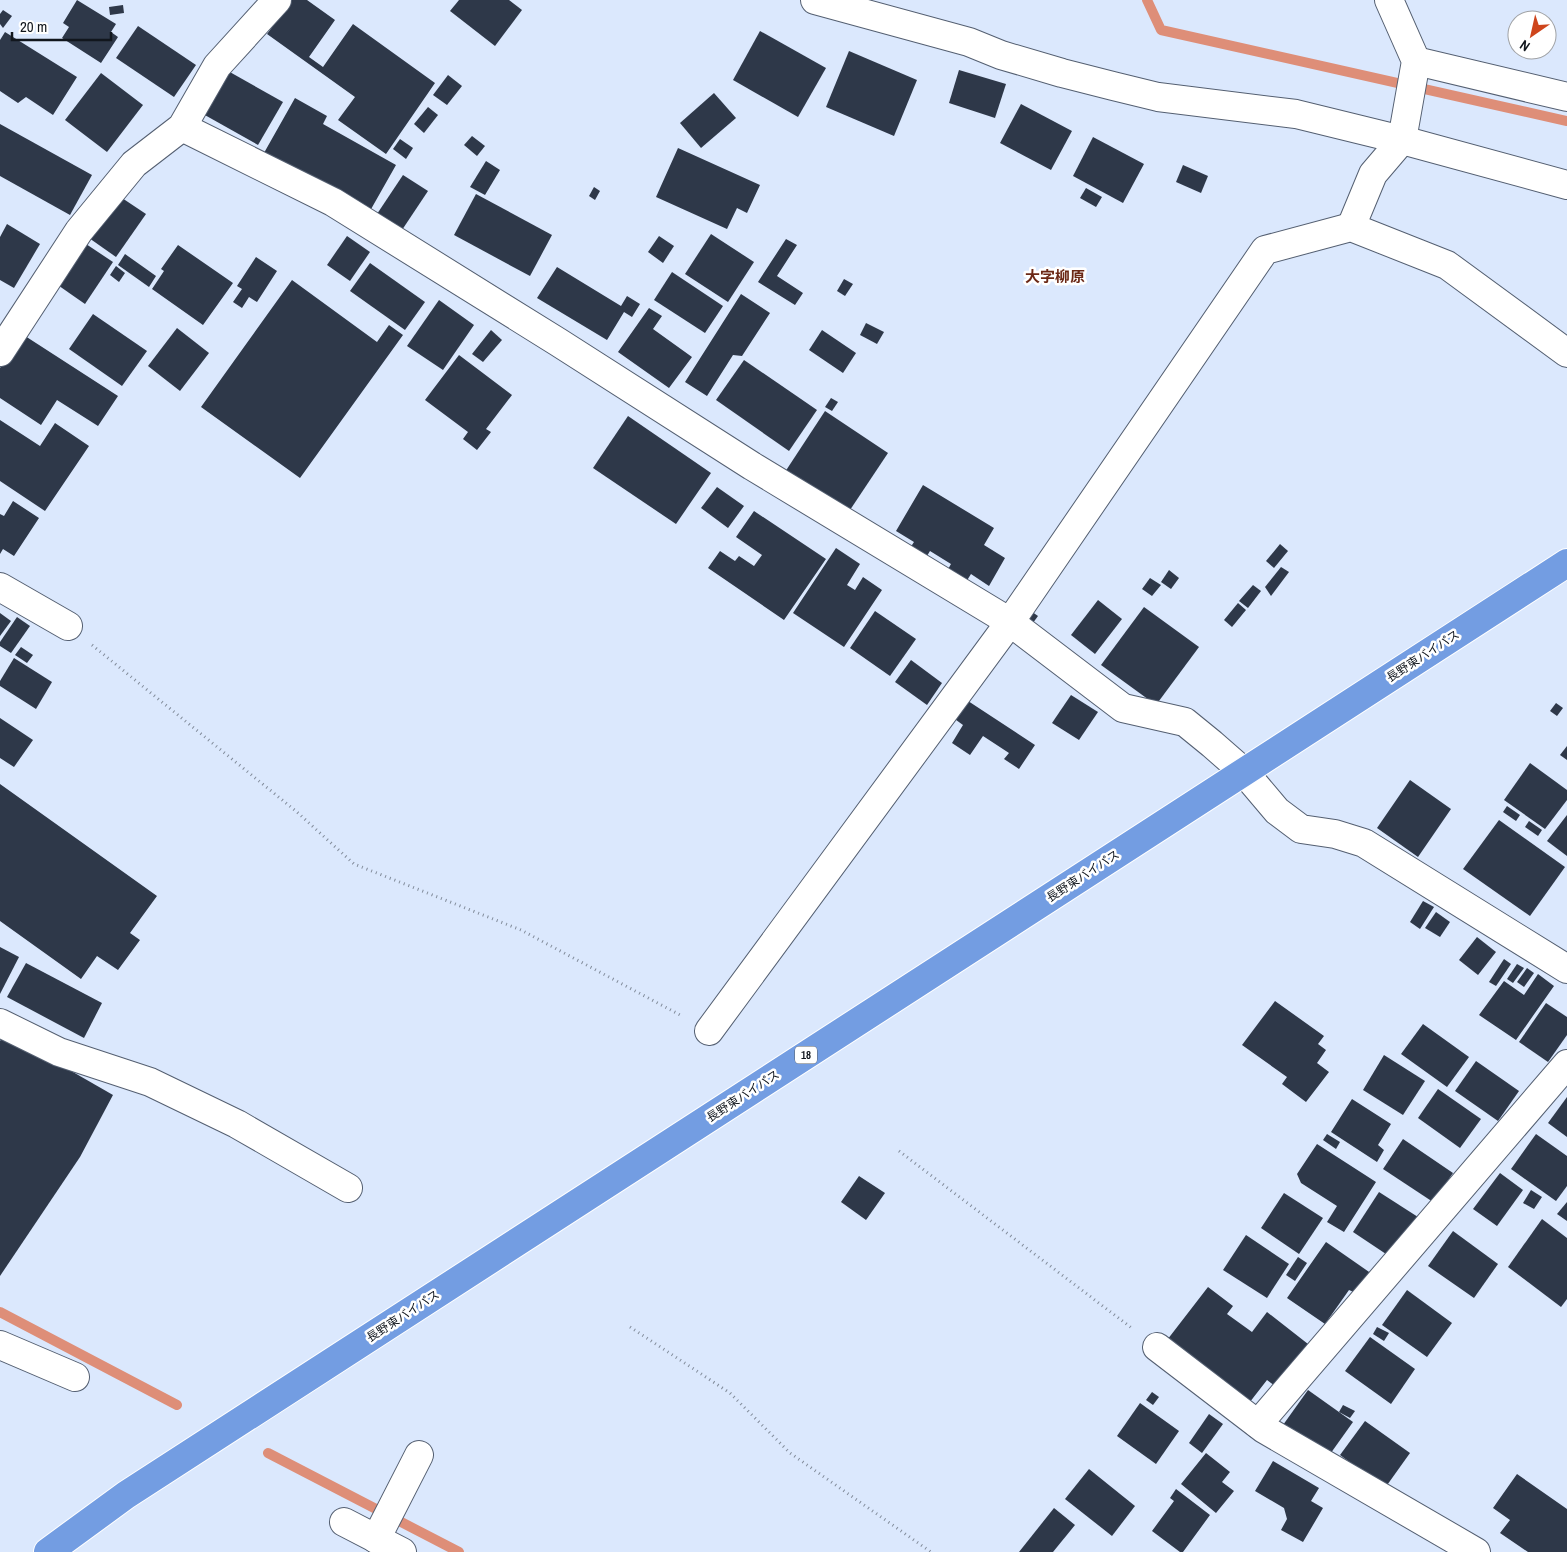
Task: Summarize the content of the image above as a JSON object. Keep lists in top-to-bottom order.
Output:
{
  "streets": {
    "highway": ["長野東バイパス", "18"]
  },
  "districts": ["大字柳原"],
  "scale_bar": "20 m",
  "north": "bottom left"
}
